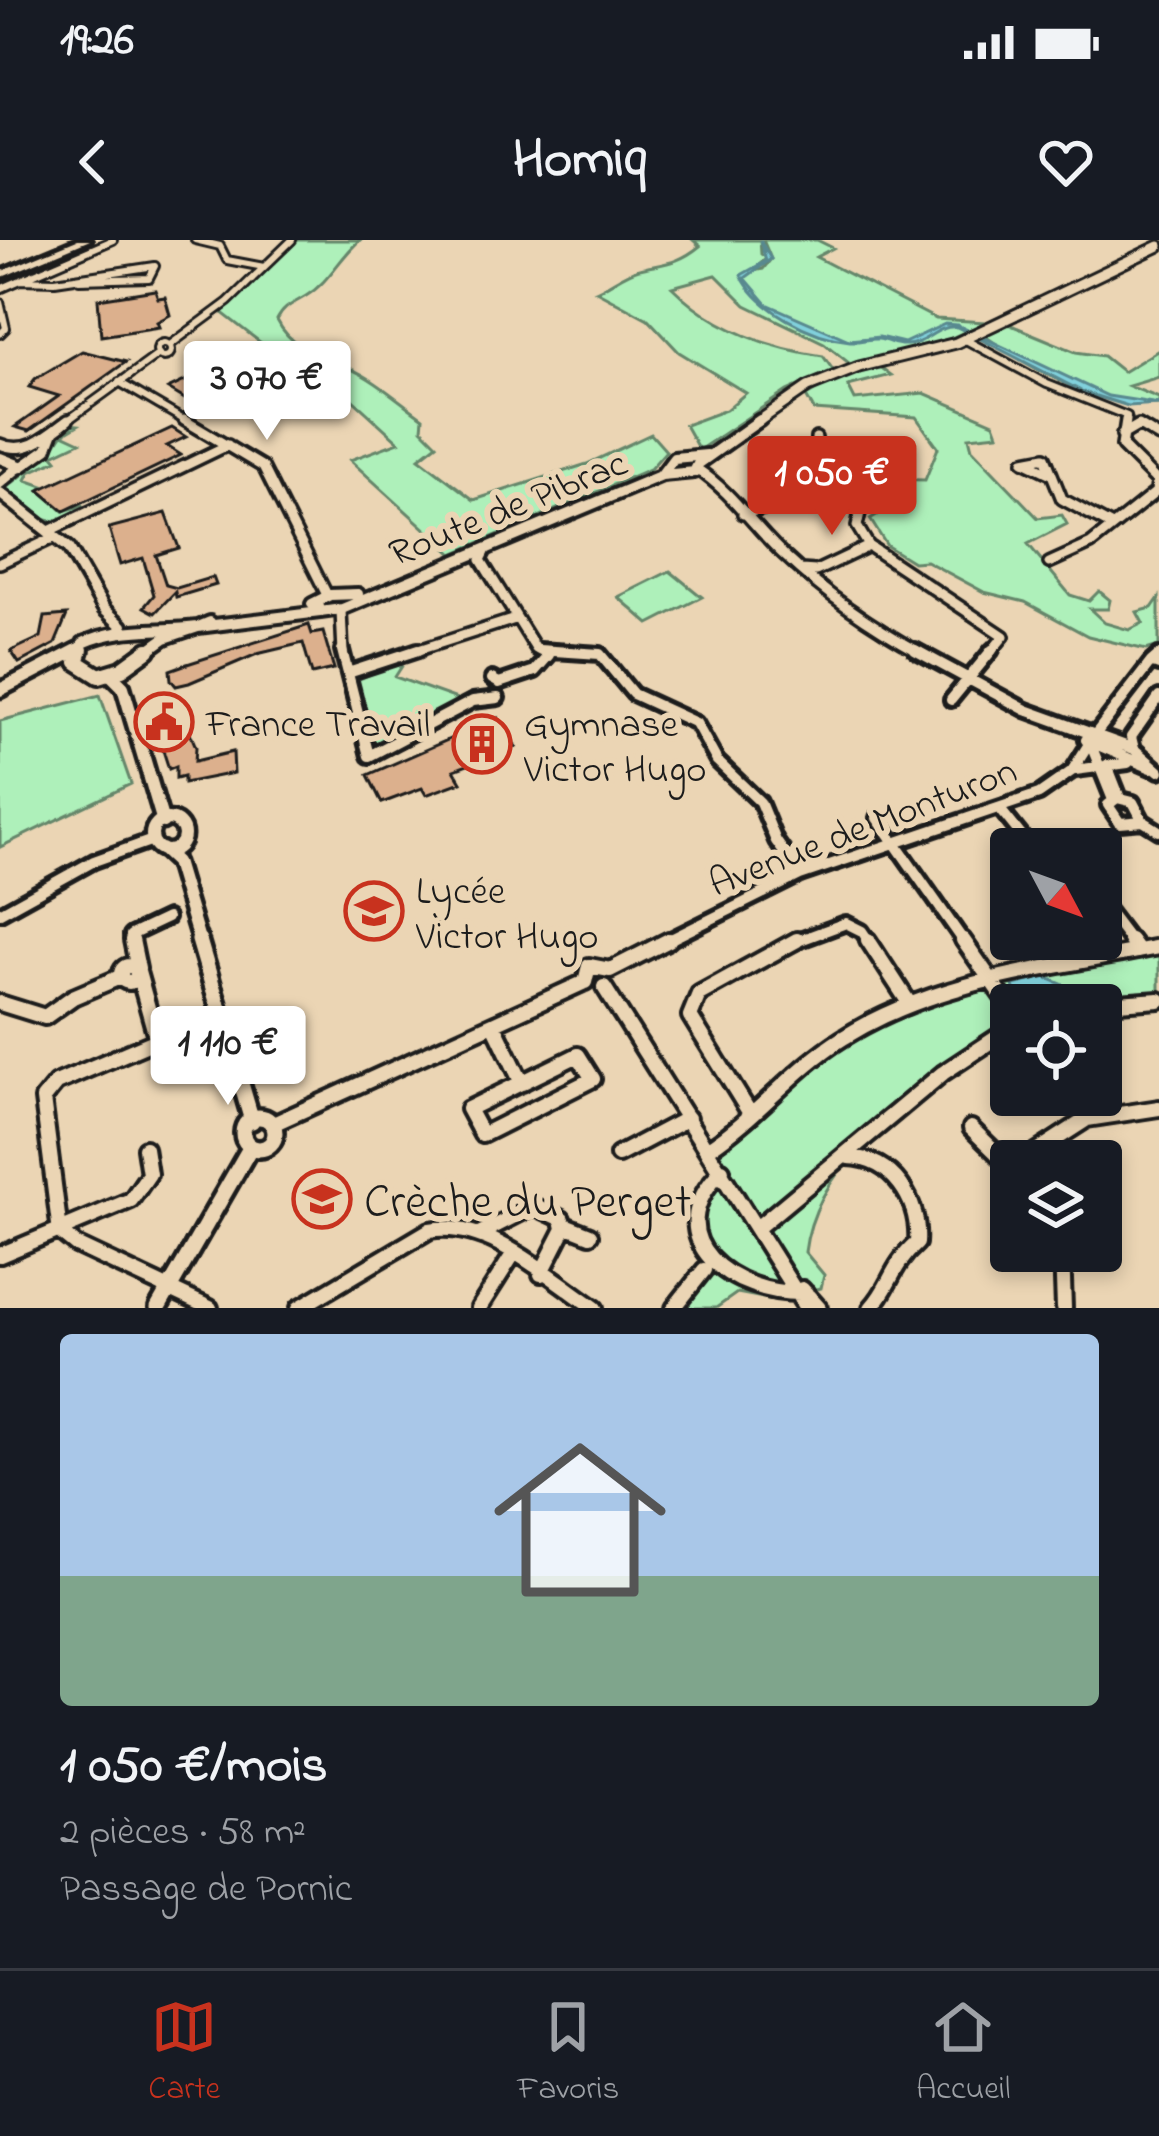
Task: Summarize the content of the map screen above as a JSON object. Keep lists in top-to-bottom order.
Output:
{
  "streets": {
    "main road": ["Route de Pibrac"],
    "street": ["Avenue de Monturon"]
  },
  "places": {
    "public building": ["France Travail"],
    "building": ["Gymnase Victor Hugo"],
    "school or university": ["Lycée Victor Hugo", "Crèche du Perget"]
  },
  "north": "bottom right",
  "page": {
    "status": "19:26",
    "header": "Homiq",
    "price": ["3 070 €", "1 050 €", "1 110 €"],
    "list": [
      {
        "name": "1 050 €/mois",
        "note": "2 pièces · 58 m² · Passage de Pornic"
      }
    ],
    "tabs": ["Carte", "Favoris", "Accueil"]
  }
}
